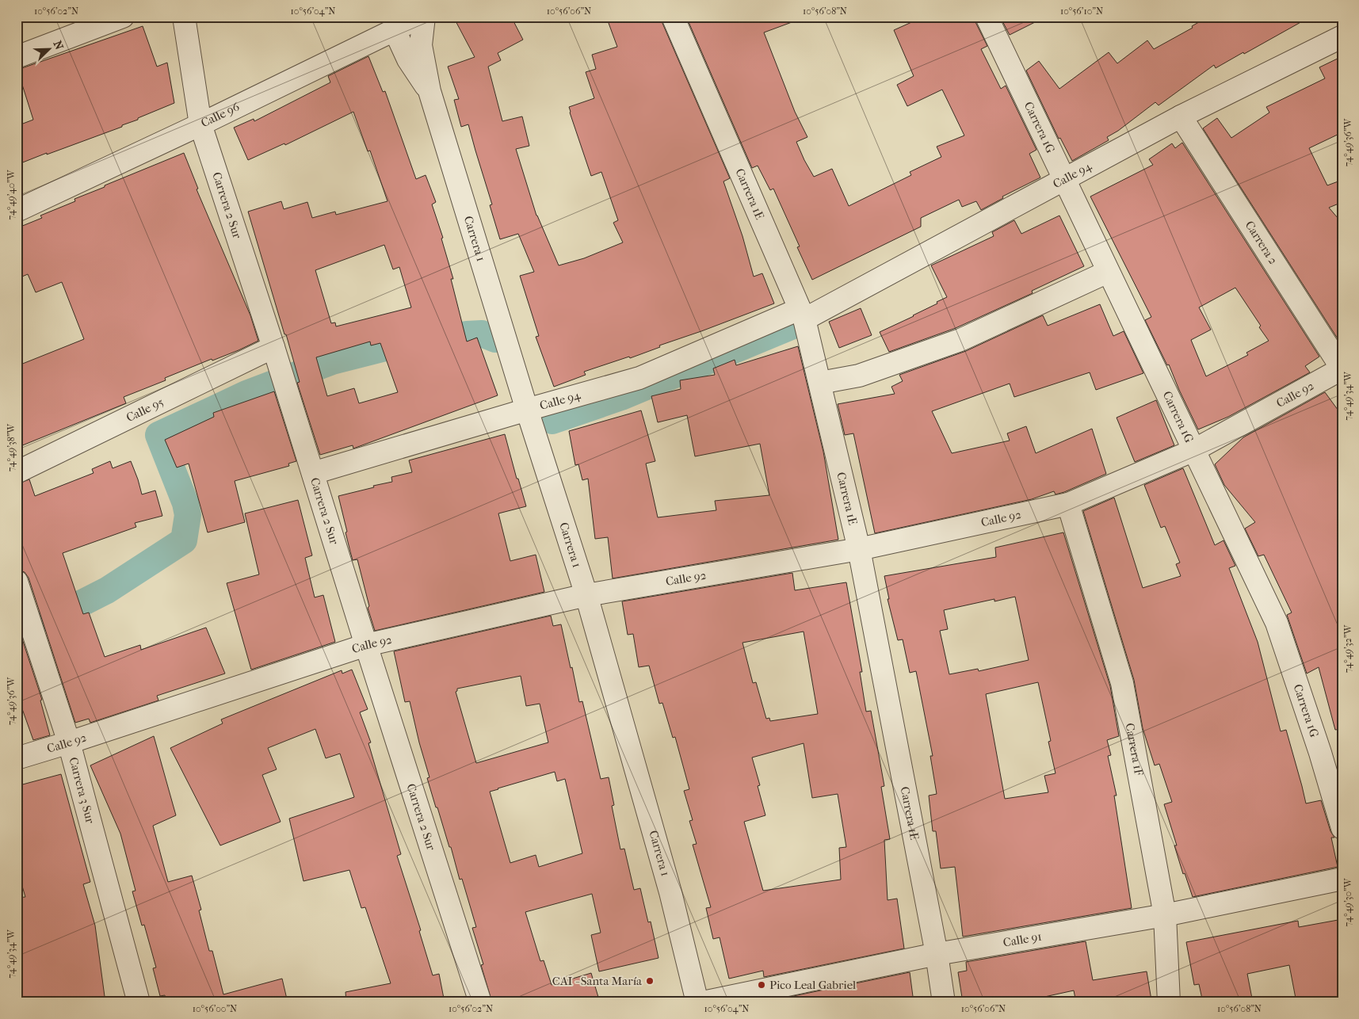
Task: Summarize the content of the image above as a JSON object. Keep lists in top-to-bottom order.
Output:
{
  "streets": {
    "street": [
      "Calle 96",
      "Carrera 1G",
      "Calle 94",
      "Carrera 1E",
      "Carrera 2 Sur",
      "Carrera 1",
      "Carrera 2",
      "Calle 92",
      "Calle 95",
      "Carrera 1F",
      "Carrera 3 Sur",
      "Calle 91"
    ]
  },
  "crossings": [
    ["Calle 96", "Carrera 2 Sur"],
    ["Calle 96", "Carrera 1"],
    ["Carrera 1G", "Calle 94"],
    ["Carrera 1G", "Calle 92"],
    ["Calle 94", "Carrera 1E"],
    ["Calle 94", "Carrera 2 Sur"],
    ["Calle 94", "Carrera 1"],
    ["Calle 94", "Carrera 2"],
    ["Carrera 1E", "Calle 92"],
    ["Carrera 1E", "Calle 91"],
    ["Carrera 2 Sur", "Calle 92"],
    ["Carrera 2 Sur", "Calle 95"],
    ["Carrera 1", "Calle 92"],
    ["Carrera 2", "Calle 92"],
    ["Calle 92", "Carrera 1F"],
    ["Calle 92", "Carrera 3 Sur"],
    ["Carrera 1F", "Calle 91"]
  ],
  "places": ["CAI - Santa María", "Pico Leal Gabriel"],
  "north": "top right",
  "coordinates": [
    "10°56'02\"N",
    "10°56'04\"N",
    "10°56'06\"N",
    "10°56'08\"N",
    "10°56'10\"N",
    "74°49'36\"W",
    "74°49'40\"W",
    "74°49'34\"W",
    "74°49'38\"W",
    "74°49'32\"W",
    "74°49'30\"W",
    "10°56'00\"N"
  ]
}
